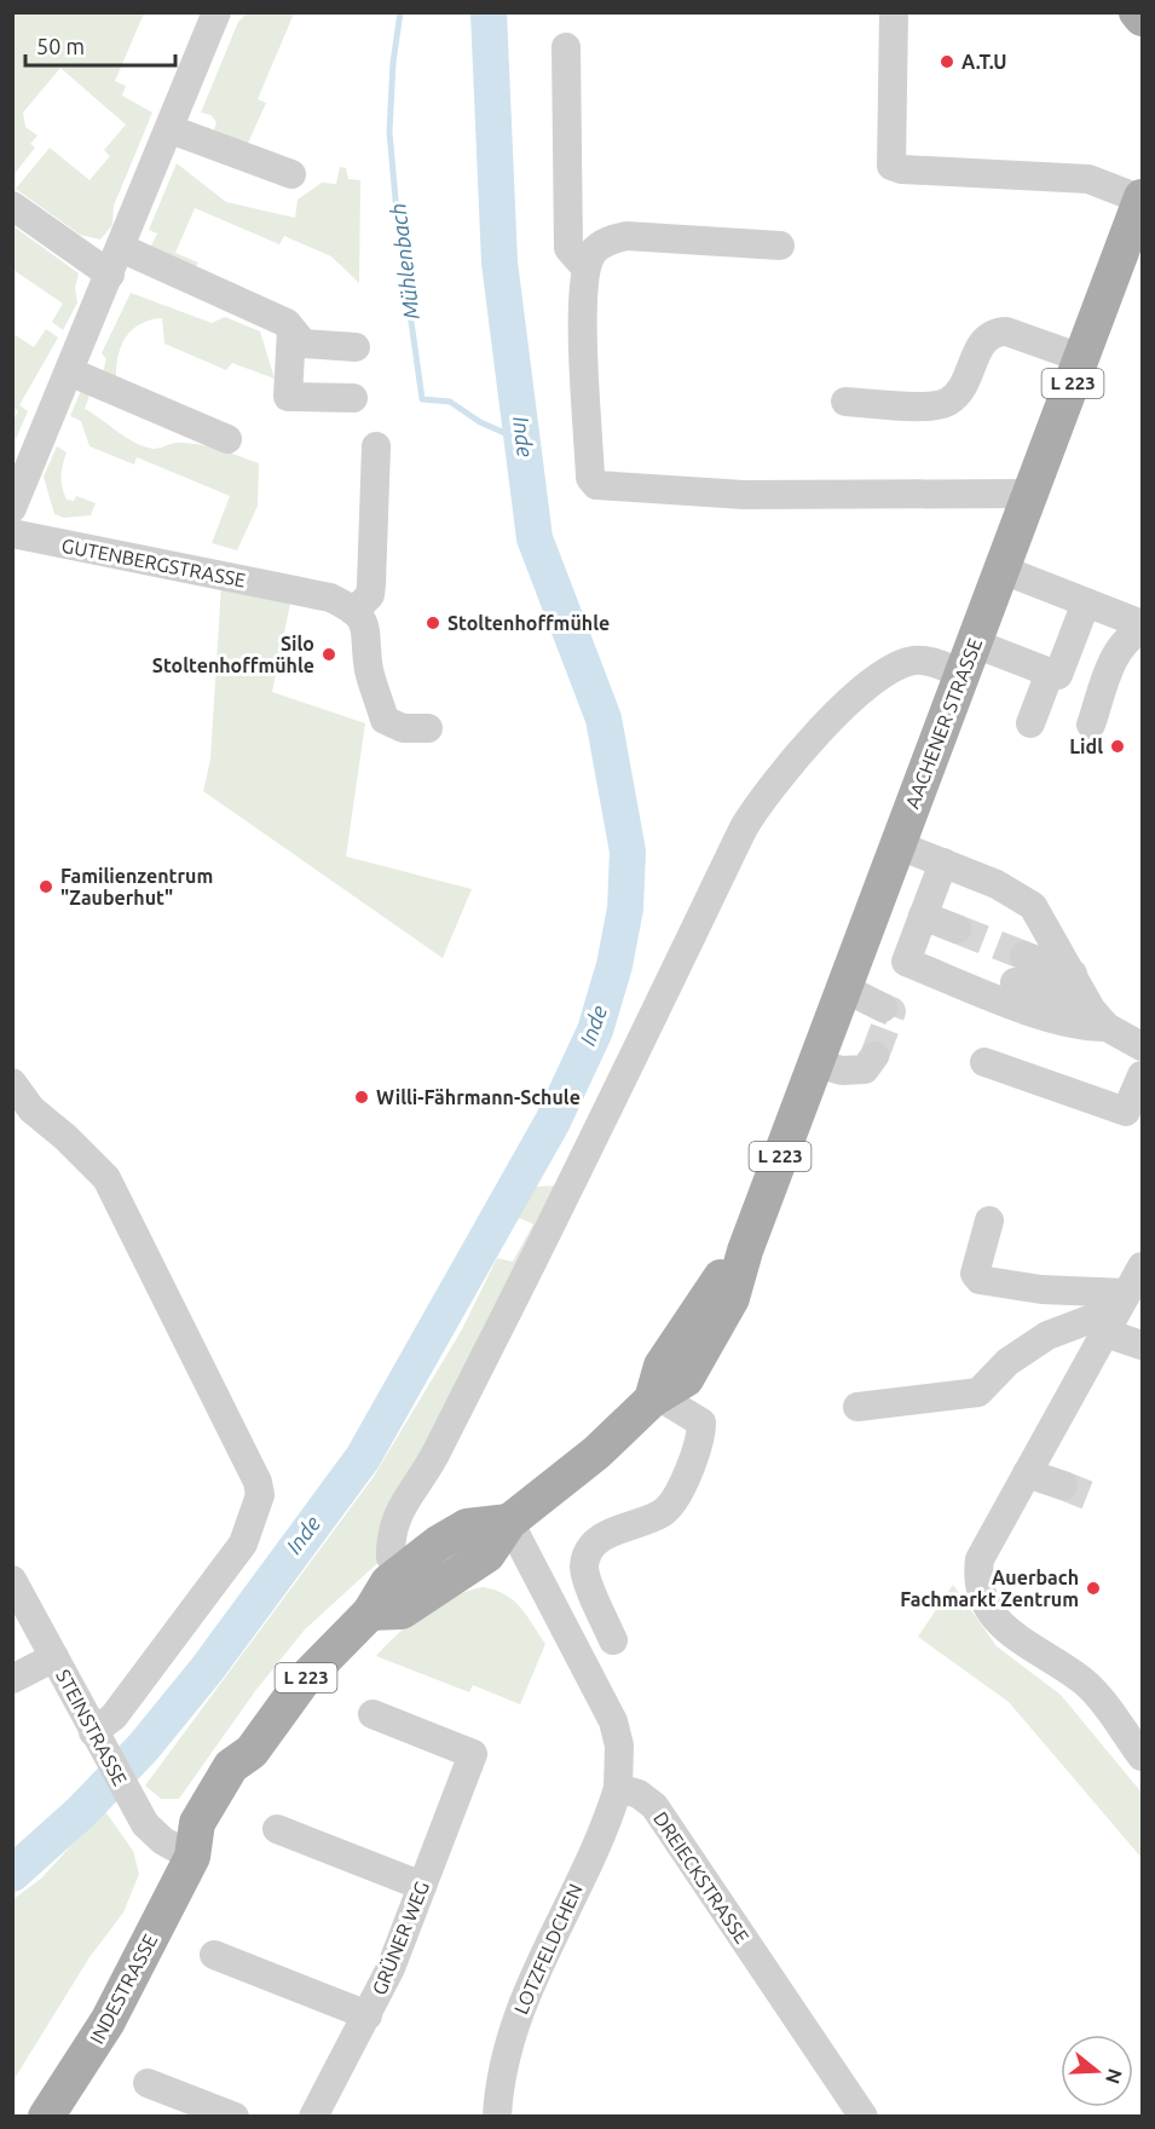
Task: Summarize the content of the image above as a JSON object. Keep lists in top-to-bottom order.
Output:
{
  "streets": {
    "main road": ["L 223", "AACHENER STRASSE", "INDESTRASSE"],
    "street": [
      "GUTENBERGSTRASSE",
      "STEINSTRASSE",
      "DREIECKSTRASSE",
      "GRÜNER WEG",
      "LOTZFELDCHEN"
    ]
  },
  "crossings": [
    ["L 223", "AACHENER STRASSE"],
    ["L 223", "INDESTRASSE"],
    ["AACHENER STRASSE", "INDESTRASSE"],
    ["STEINSTRASSE", "INDESTRASSE"],
    ["DREIECKSTRASSE", "LOTZFELDCHEN"]
  ],
  "water": ["Mühlenbach", "Inde"],
  "places": [
    "A.T.U",
    "Stoltenhoffmühle",
    "Silo Stoltenhoffmühle",
    "Lidl",
    "Familienzentrum \"Zauberhut\"",
    "Willi-Fährmann-Schule",
    "Auerbach Fachmarkt Zentrum"
  ],
  "scale_bar": "50 m",
  "north": "right"
}
